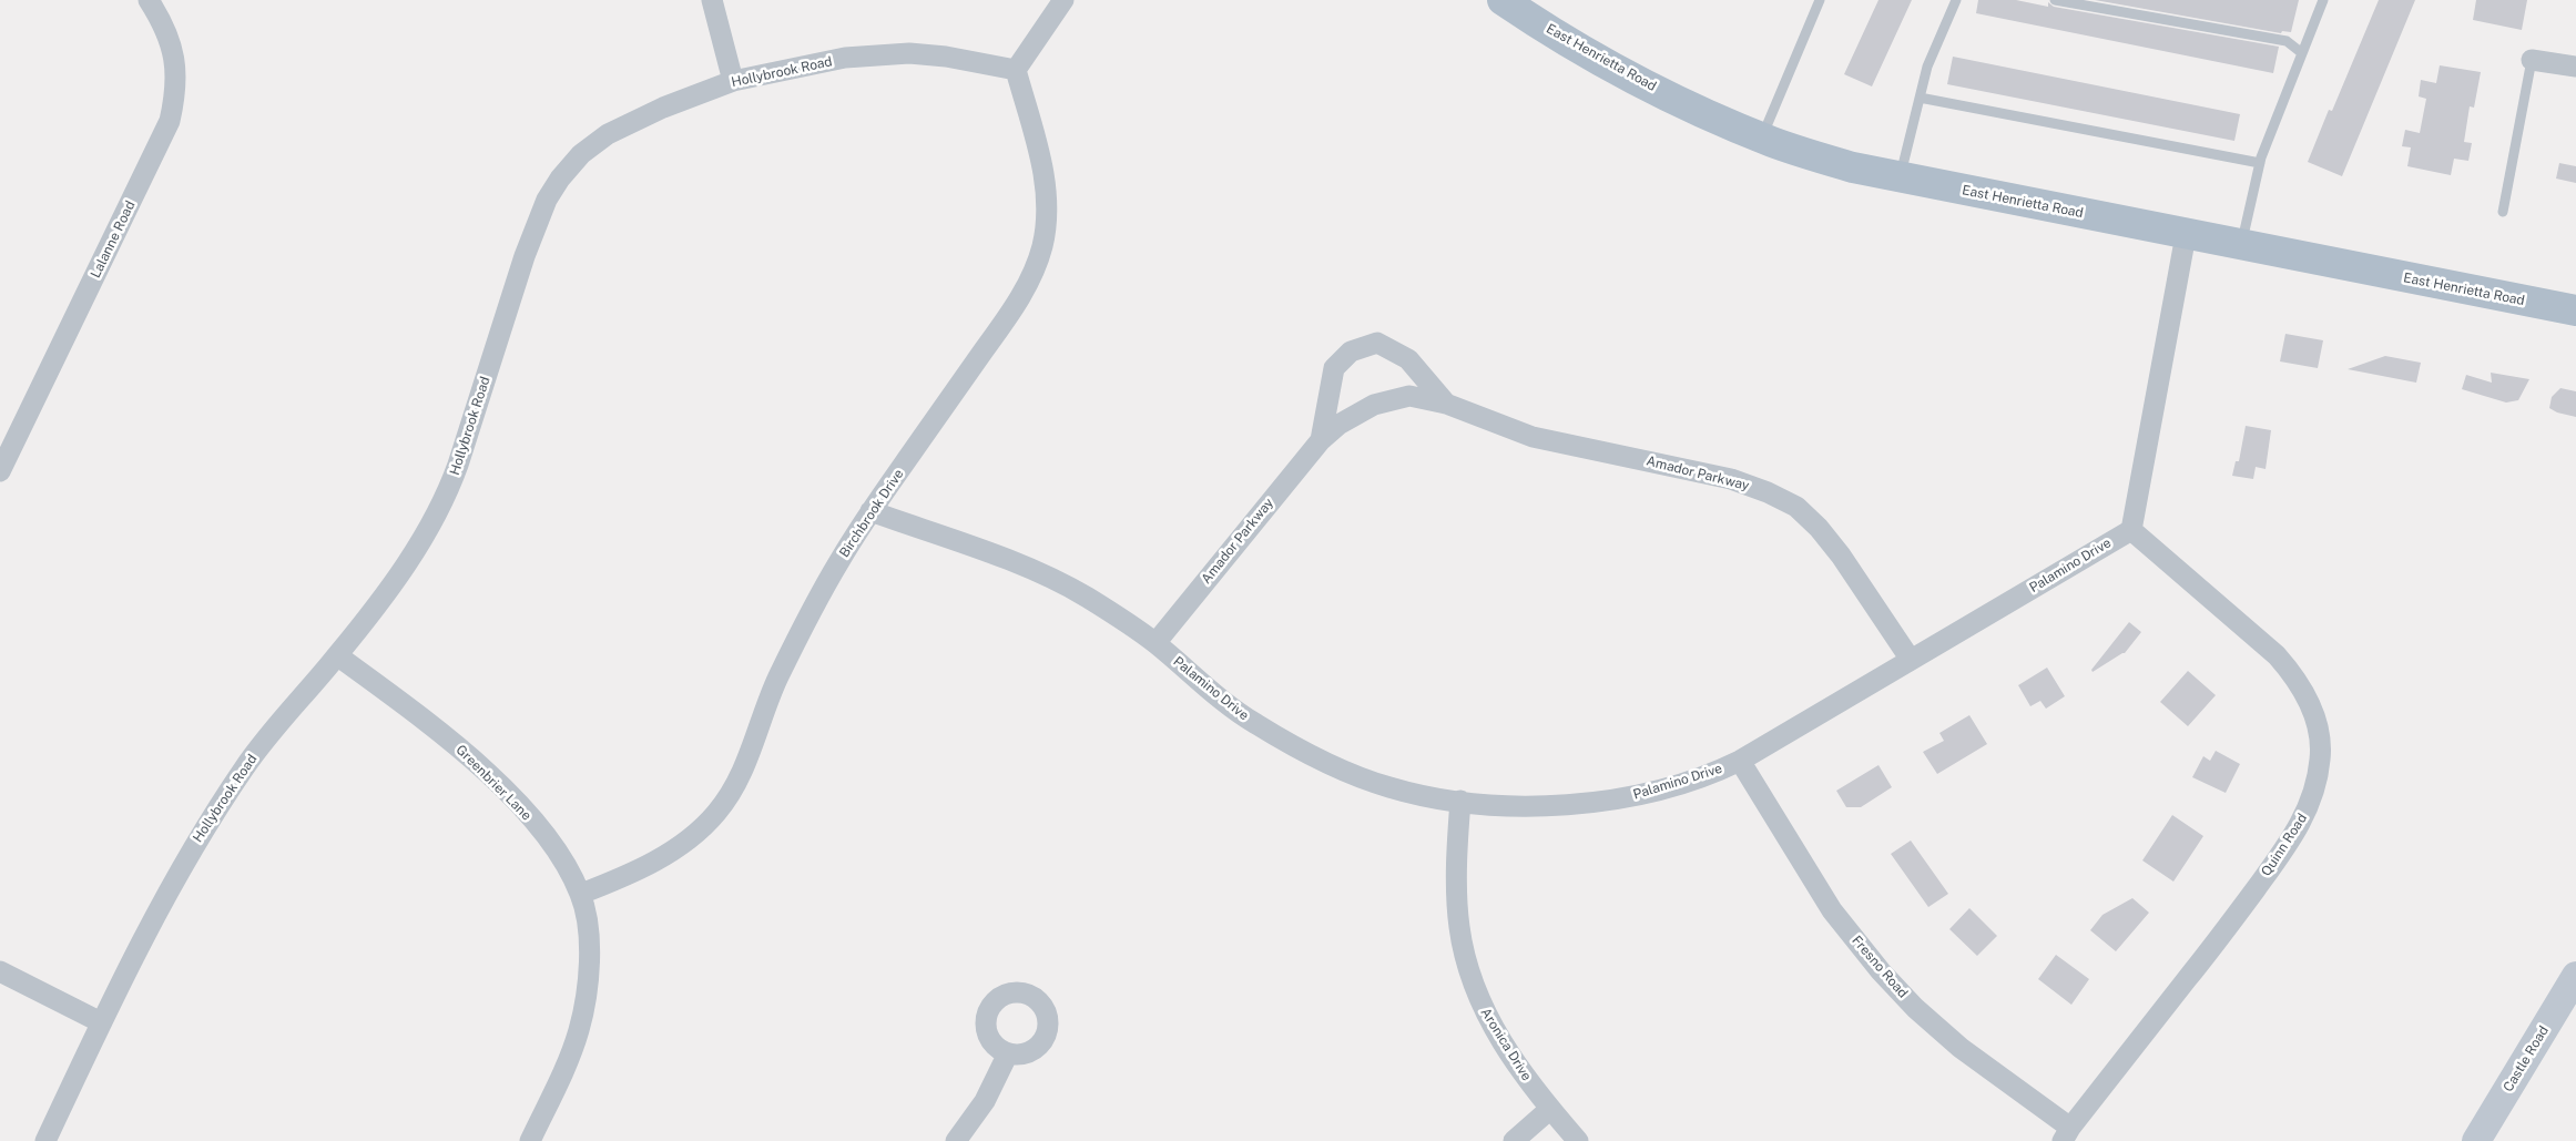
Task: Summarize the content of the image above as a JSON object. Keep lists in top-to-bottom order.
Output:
{
  "streets": {
    "main road": ["East Henrietta Road"],
    "street": [
      "Hollybrook Road",
      "Lalanne Road",
      "Amador Parkway",
      "Birchbrook Drive",
      "Palamino Drive",
      "Greenbrier Lane",
      "Quinn Road",
      "Fresno Road",
      "Aronica Drive",
      "Castle Road"
    ]
  },
  "crossings": [
    ["Hollybrook Road", "Birchbrook Drive"],
    ["Hollybrook Road", "Greenbrier Lane"],
    ["Amador Parkway", "Palamino Drive"],
    ["Birchbrook Drive", "Palamino Drive"],
    ["Birchbrook Drive", "Greenbrier Lane"],
    ["Palamino Drive", "Quinn Road"],
    ["Palamino Drive", "Fresno Road"],
    ["Palamino Drive", "Aronica Drive"],
    ["Quinn Road", "Fresno Road"]
  ]
}
